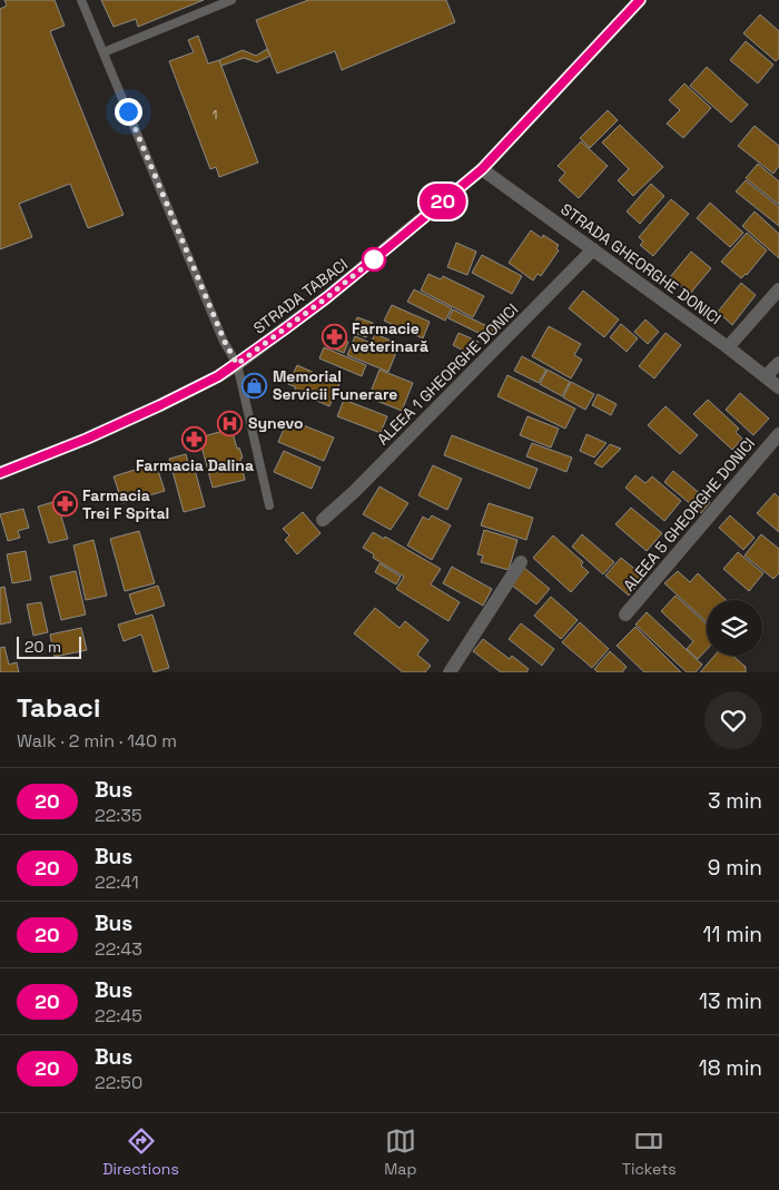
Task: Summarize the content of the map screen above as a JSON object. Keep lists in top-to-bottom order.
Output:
{
  "streets": {
    "main road": ["STRADA TABACI"],
    "street": ["STRADA GHEORGHE DONICI", "ALEEA 1 GHEORGHE DONICI", "ALEEA 5 GHEORGHE DONICI"]
  },
  "crossings": [
    ["STRADA GHEORGHE DONICI", "STRADA TABACI"],
    ["STRADA GHEORGHE DONICI", "ALEEA 1 GHEORGHE DONICI"]
  ],
  "places": {
    "pharmacy": ["Farmacie veterinară", "Farmacia Dalina", "Farmacia Trei F Spital"],
    "shop": ["Memorial Servicii Funerare"],
    "hospital": ["Synevo"]
  },
  "lines": ["bus line 20"],
  "house_numbers": ["1"],
  "scale_bar": "20 m",
  "page": {
    "on_map": "20",
    "scale": "20 m",
    "heading": ["Tabaci", "Walk · 2 min · 140 m"],
    "list": [
      {
        "mark": "20",
        "name": "Bus",
        "note": "22:35",
        "value": "3 min"
      },
      {
        "mark": "20",
        "name": "Bus",
        "note": "22:41",
        "value": "9 min"
      },
      {
        "mark": "20",
        "name": "Bus",
        "note": "22:43",
        "value": "11 min"
      },
      {
        "mark": "20",
        "name": "Bus",
        "note": "22:45",
        "value": "13 min"
      },
      {
        "mark": "20",
        "name": "Bus",
        "note": "22:50",
        "value": "18 min"
      }
    ],
    "tabs": ["Directions", "Map", "Tickets"]
  }
}
